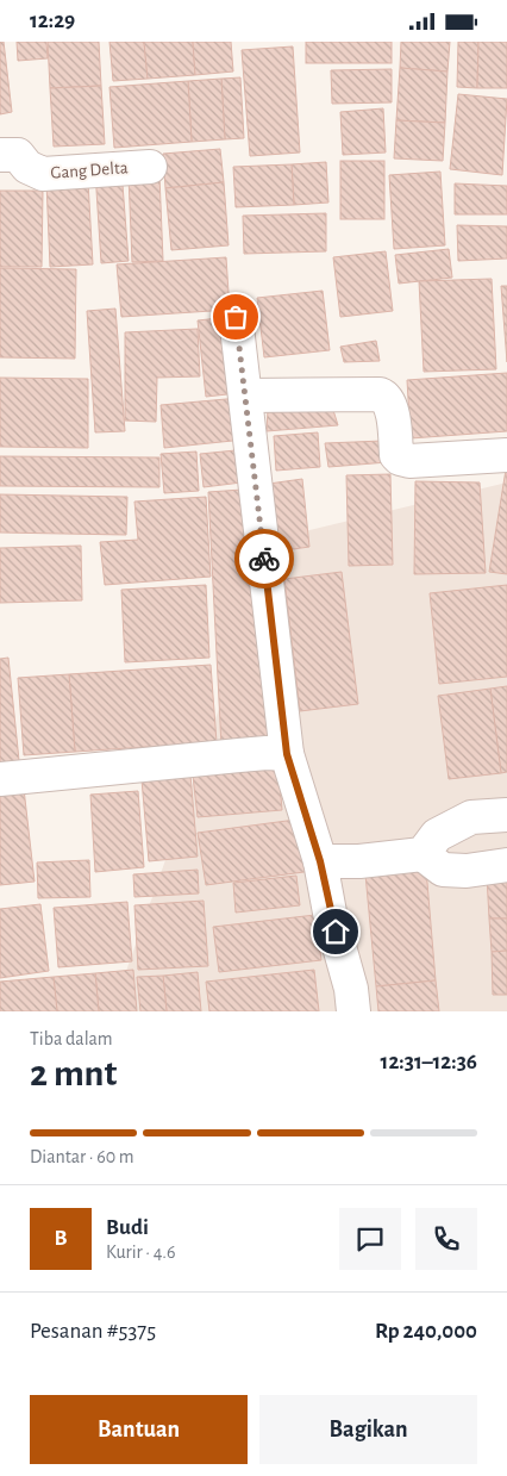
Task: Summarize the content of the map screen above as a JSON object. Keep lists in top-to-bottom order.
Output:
{
  "streets": {
    "street": ["Gang Delta"]
  },
  "page": {
    "status": "12:29",
    "heading": ["2 mnt", "Tiba dalam", "12:31–12:36"],
    "panel": [
      "Budi",
      "Kurir · 4.6",
      "Pesanan #5375",
      "Rp 240,000"
    ],
    "bar": "Diantar · 60 m",
    "round": "B",
    "buttons": ["Bantuan", "Bagikan"]
  }
}
